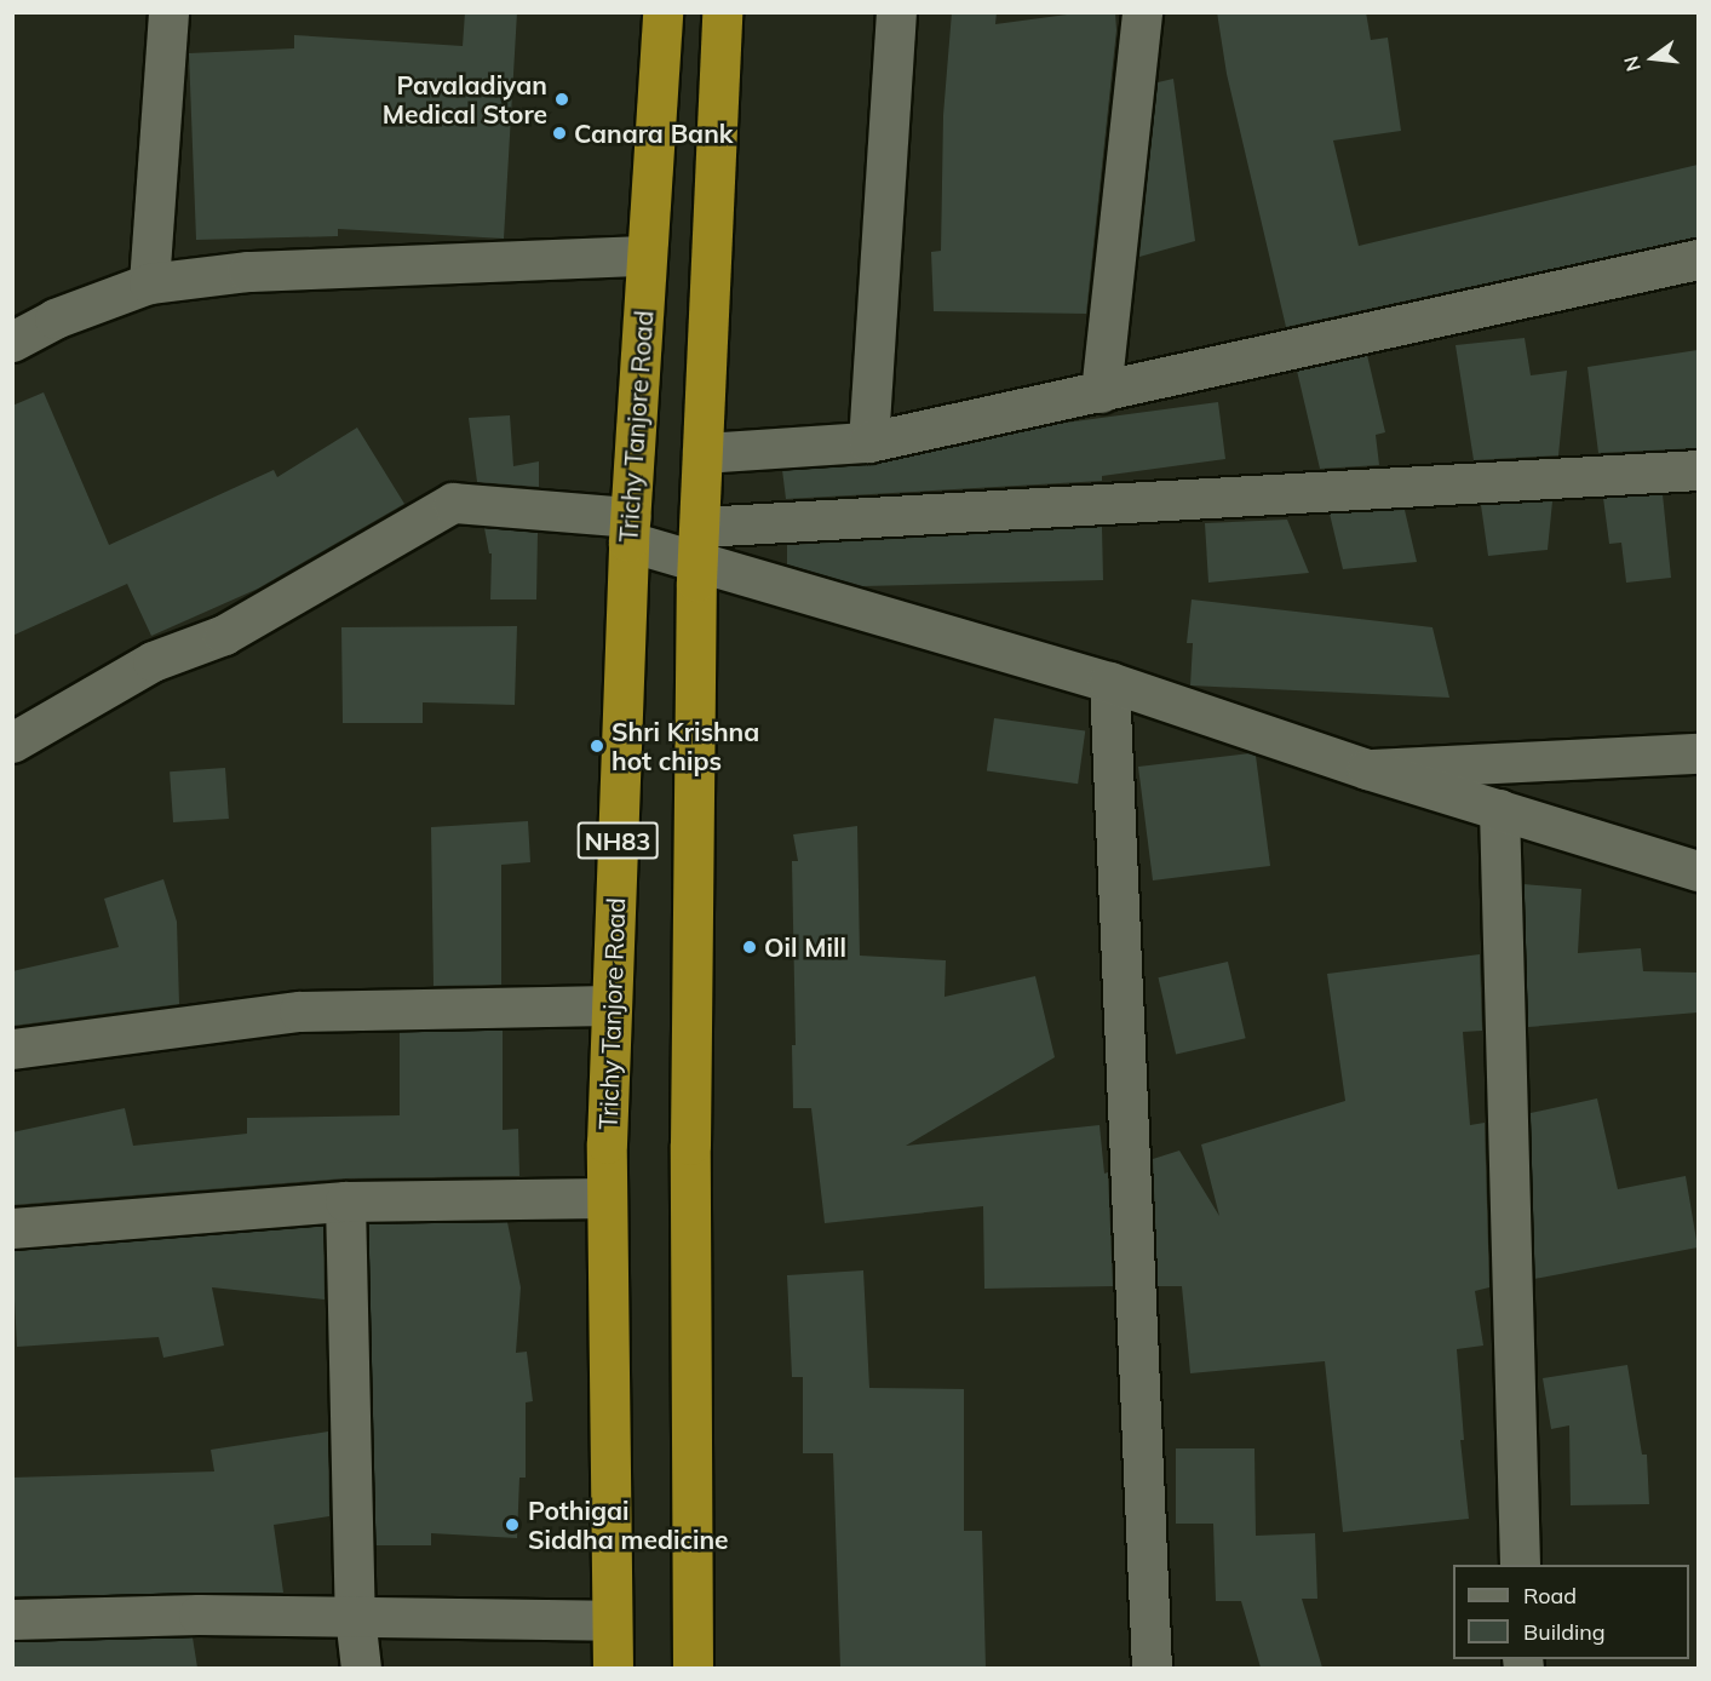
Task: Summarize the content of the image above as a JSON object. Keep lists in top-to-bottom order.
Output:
{
  "streets": {
    "highway": ["Trichy Tanjore Road", "NH83"]
  },
  "places": [
    "Pavaladiyan Medical Store",
    "Canara Bank",
    "Shri Krishna hot chips",
    "Oil Mill",
    "Pothigai Siddha medicine"
  ],
  "legend": ["Road", "Building"],
  "north": "left"
}
